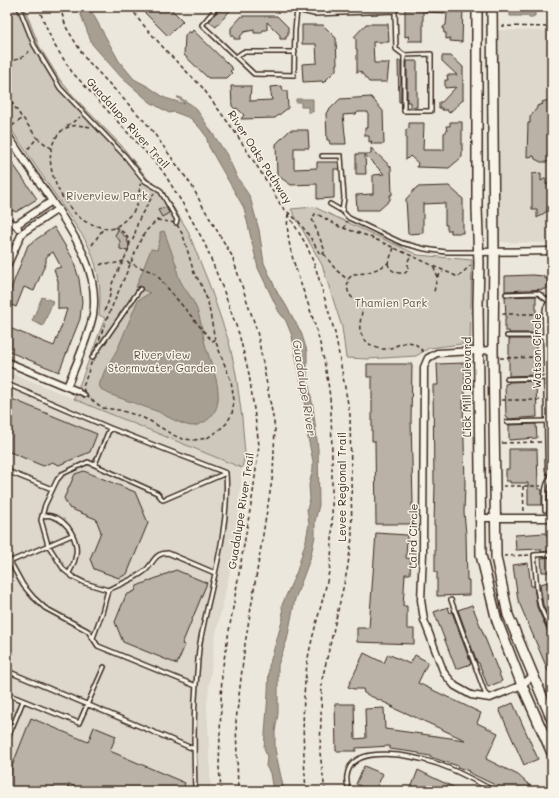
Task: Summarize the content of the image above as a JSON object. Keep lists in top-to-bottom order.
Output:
{
  "streets": {
    "main road": ["Lick Mill Boulevard"],
    "street": ["Watson Circle", "Laird Circle"],
    "path": ["Guadalupe River Trail", "River Oaks Pathway", "Levee Regional Trail"]
  },
  "crossings": [
    ["River Oaks Pathway", "Levee Regional Trail"]
  ],
  "water": ["Guadalupe River"],
  "parks": ["Riverview Park", "Thamien Park", "River view Stormwater Garden"]
}
